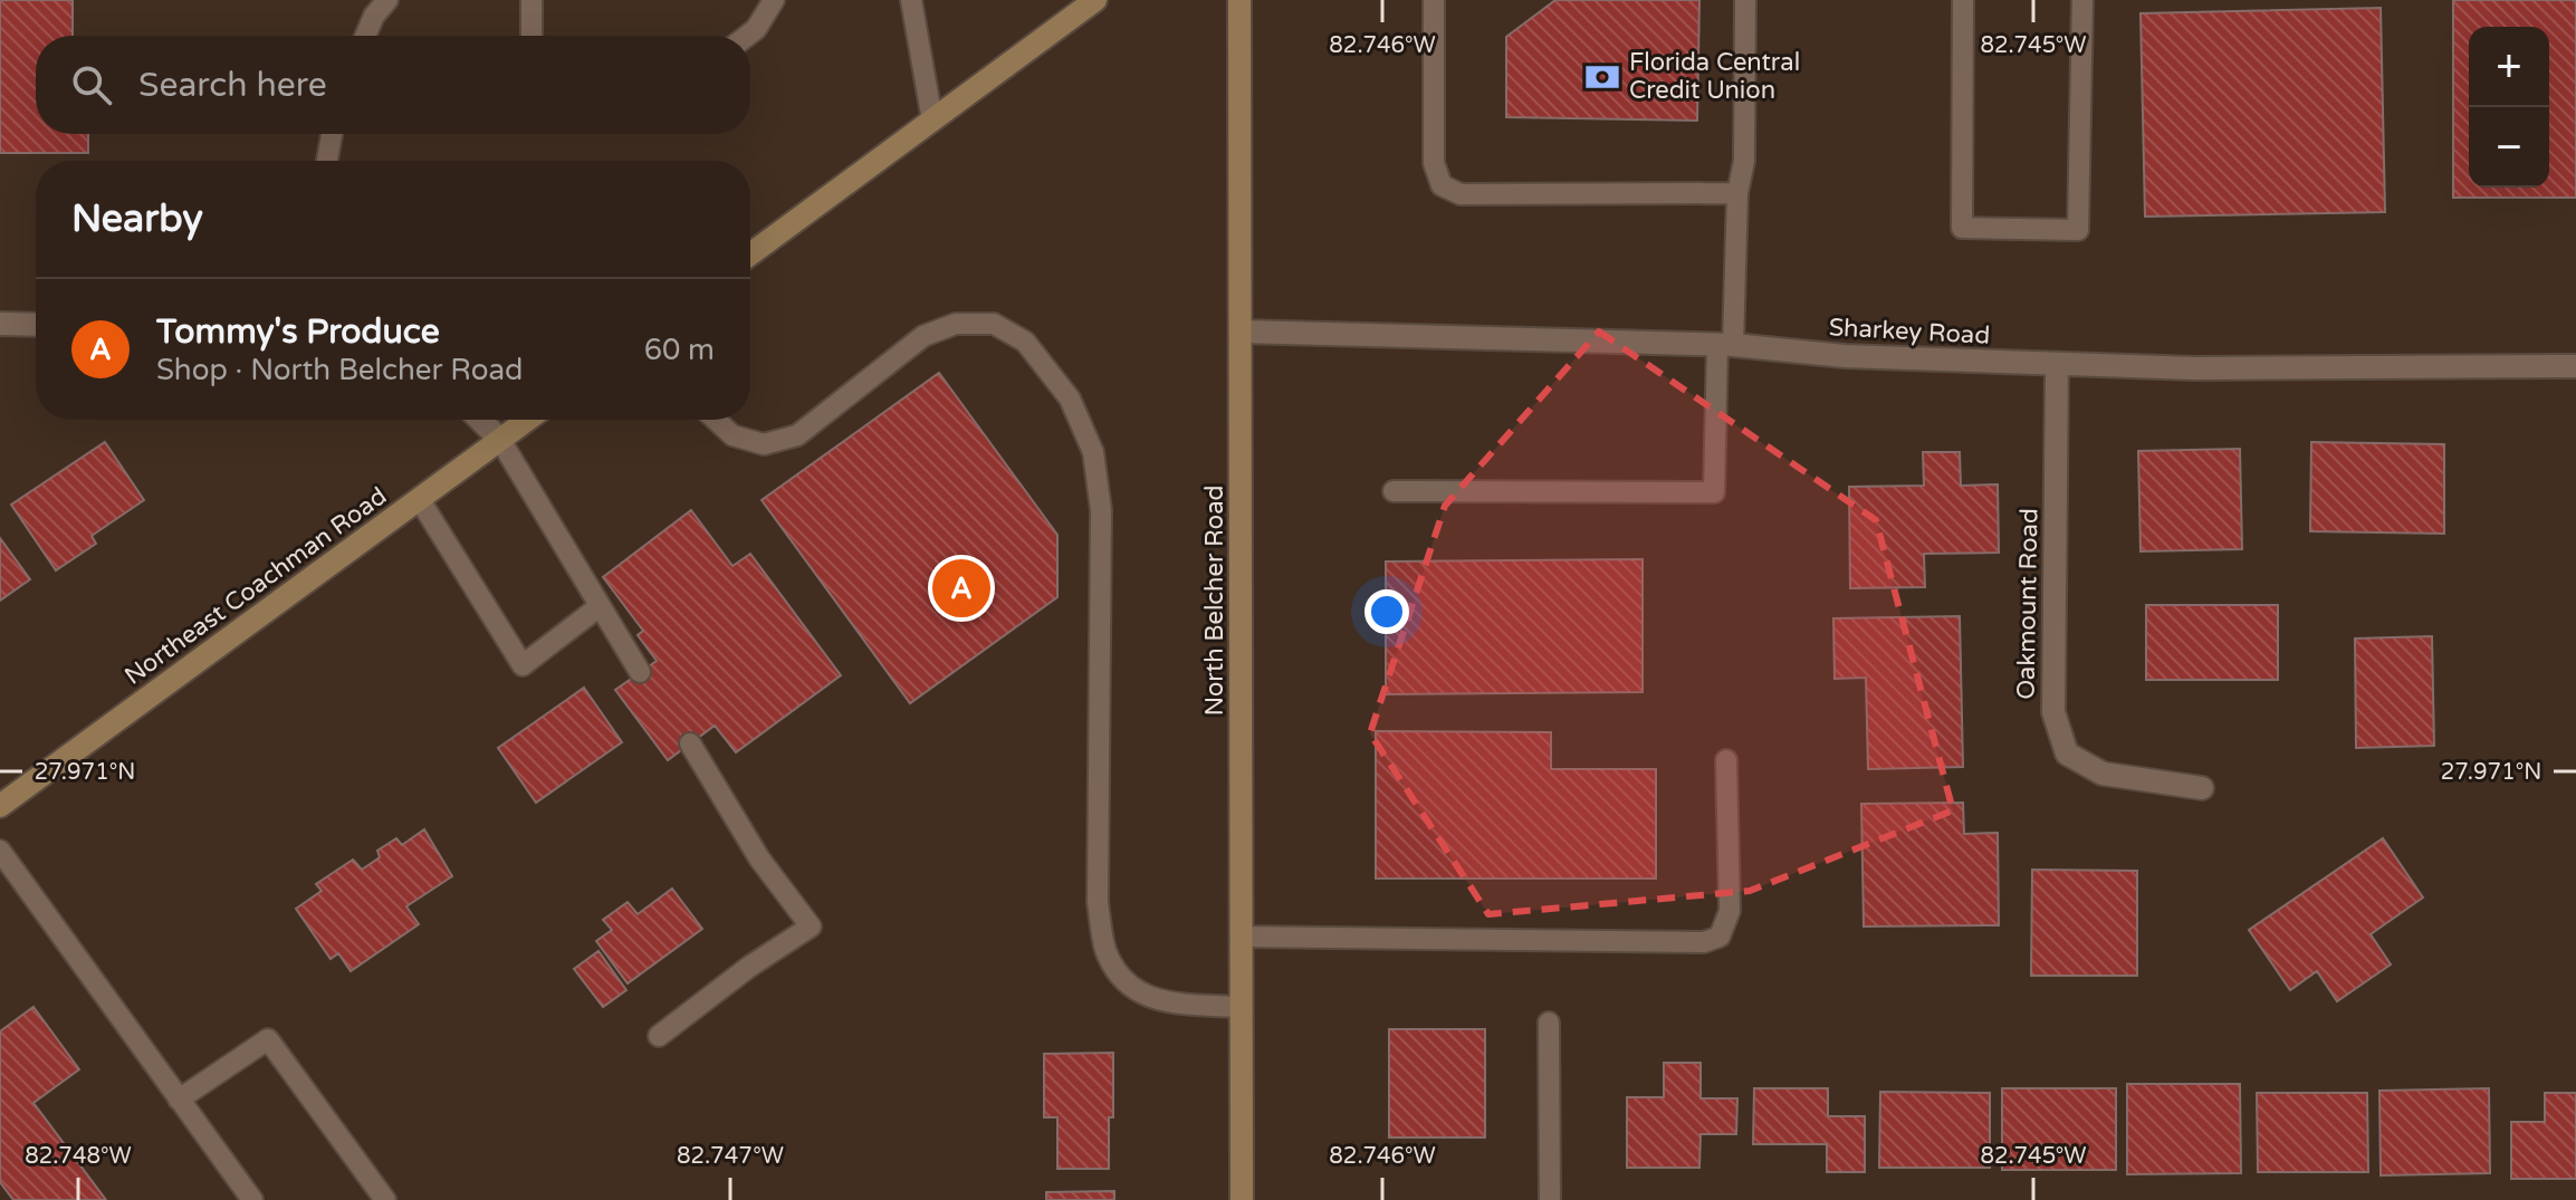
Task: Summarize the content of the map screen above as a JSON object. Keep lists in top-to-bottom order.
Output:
{
  "streets": {
    "main road": ["Northeast Coachman Road", "North Belcher Road"],
    "street": ["Sharkey Road", "Oakmount Road"]
  },
  "crossings": [
    ["Sharkey Road", "North Belcher Road"],
    ["Sharkey Road", "Oakmount Road"]
  ],
  "places": {
    "bank": ["Florida Central Credit Union"]
  },
  "page": {
    "map_buttons": ["+", "−"],
    "search": "Search here",
    "heading": "Nearby",
    "list": [
      {
        "mark": "A",
        "name": "Tommy's Produce",
        "note": "Shop · North Belcher Road",
        "value": "60 m"
      }
    ],
    "pins": "A"
  },
  "coordinates": [
    "82.746°W",
    "82.745°W",
    "27.971°N",
    "82.748°W",
    "82.747°W"
  ]
}
